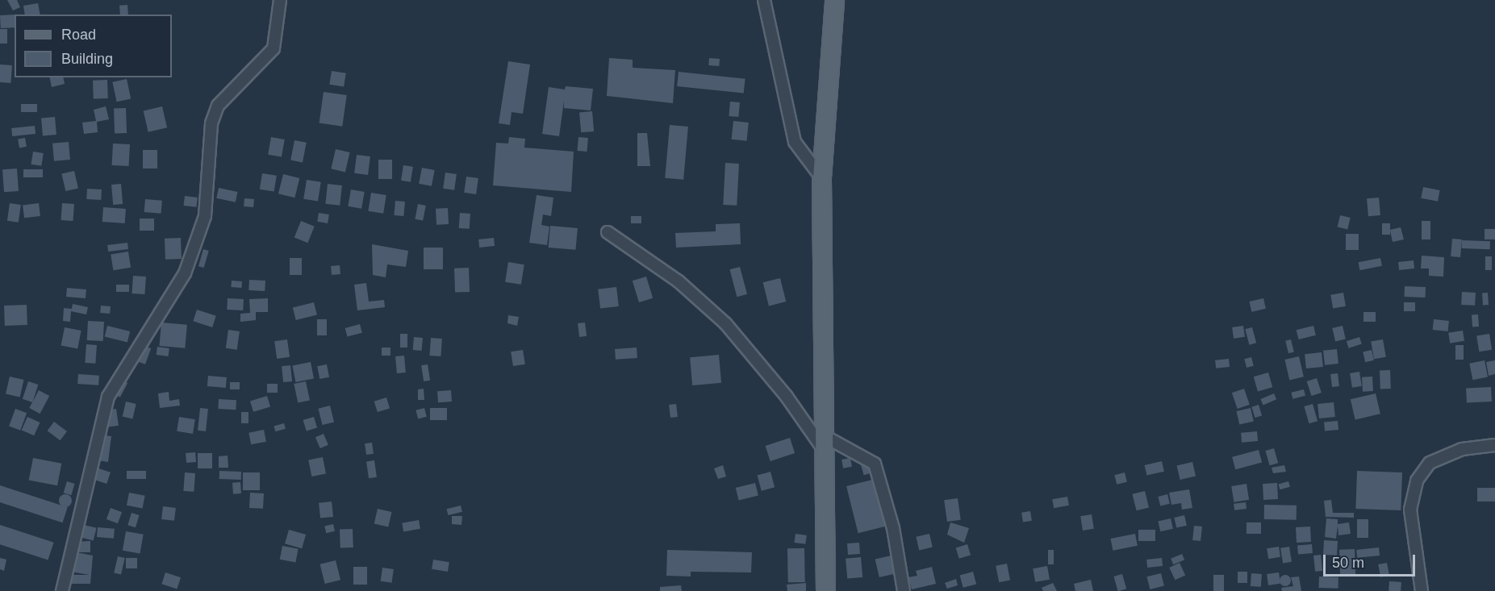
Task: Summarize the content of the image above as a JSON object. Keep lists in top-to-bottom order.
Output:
{
  "legend": ["Road", "Building"],
  "scale_bar": "50 m"
}
